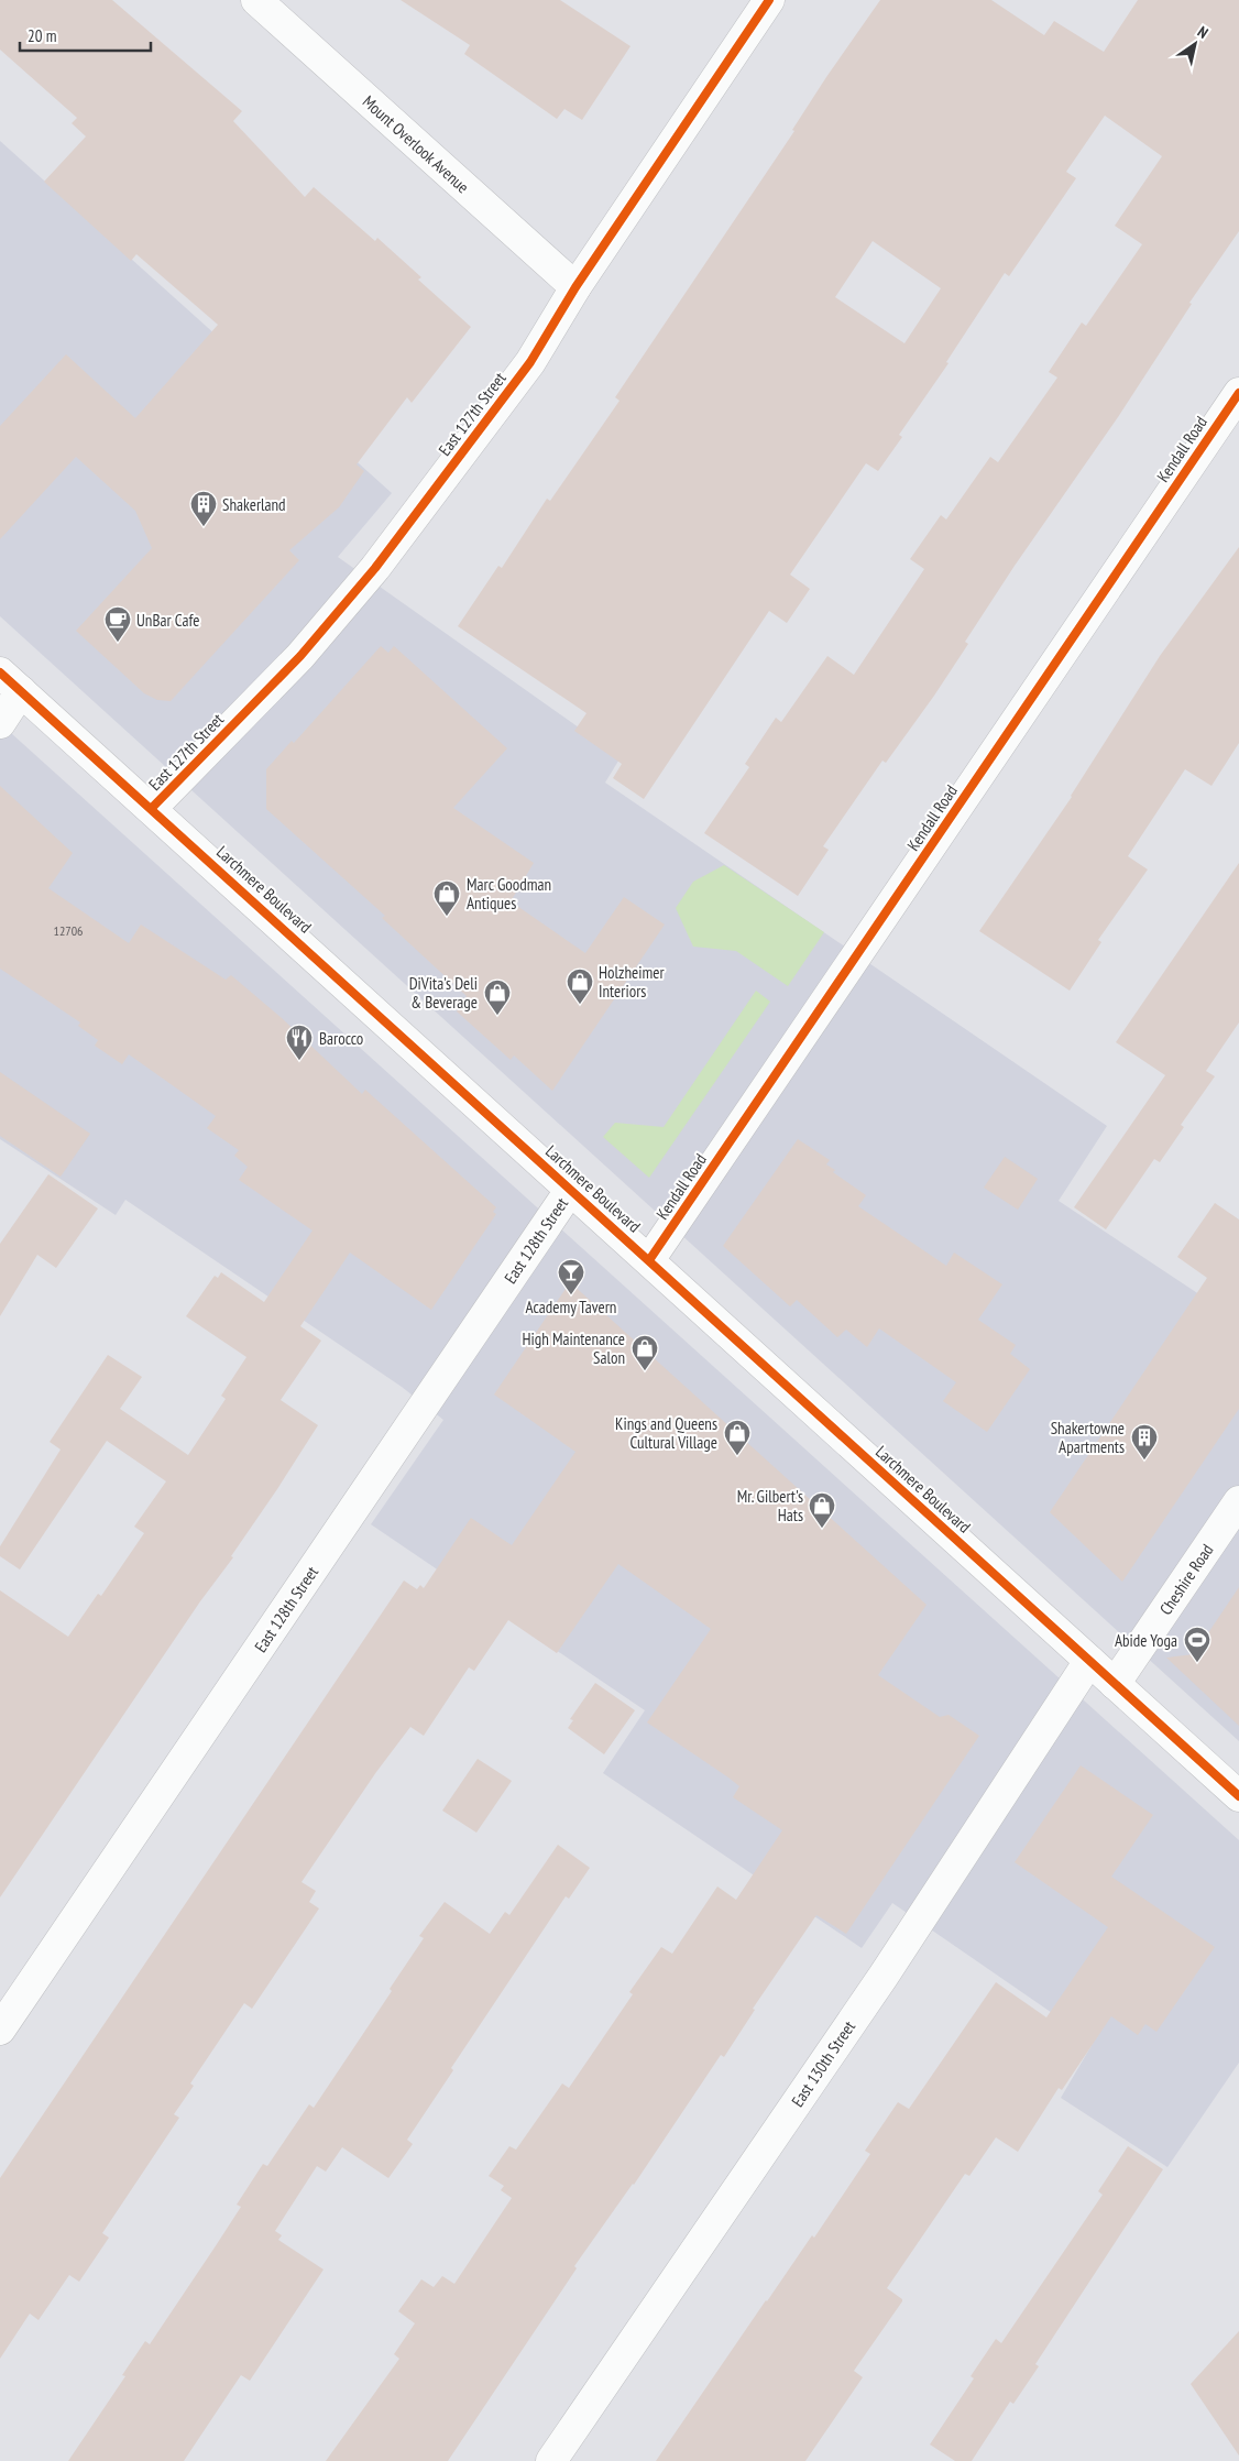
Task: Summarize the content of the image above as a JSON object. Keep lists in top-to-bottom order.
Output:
{
  "streets": {
    "street": [
      "Mount Overlook Avenue",
      "East 127th Street",
      "Kendall Road",
      "Larchmere Boulevard",
      "East 128th Street",
      "Cheshire Road",
      "East 130th Street"
    ]
  },
  "crossings": [
    ["Mount Overlook Avenue", "East 127th Street"],
    ["East 127th Street", "Larchmere Boulevard"],
    ["Kendall Road", "Larchmere Boulevard"],
    ["Larchmere Boulevard", "East 128th Street"],
    ["Larchmere Boulevard", "Cheshire Road"],
    ["Larchmere Boulevard", "East 130th Street"]
  ],
  "places": {
    "building": ["Shakerland", "Shakertowne Apartments"],
    "cafe": ["UnBar Cafe"],
    "shop": [
      "Marc Goodman Antiques",
      "Holzheimer Interiors",
      "DiVita's Deli & Beverage",
      "High Maintenance Salon",
      "Kings and Queens Cultural Village",
      "Mr. Gilbert's Hats"
    ],
    "restaurant": ["Barocco"],
    "bar": ["Academy Tavern"],
    "sports": ["Abide Yoga"]
  },
  "house_numbers": ["12706"],
  "scale_bar": "20 m",
  "north": "top right"
}
